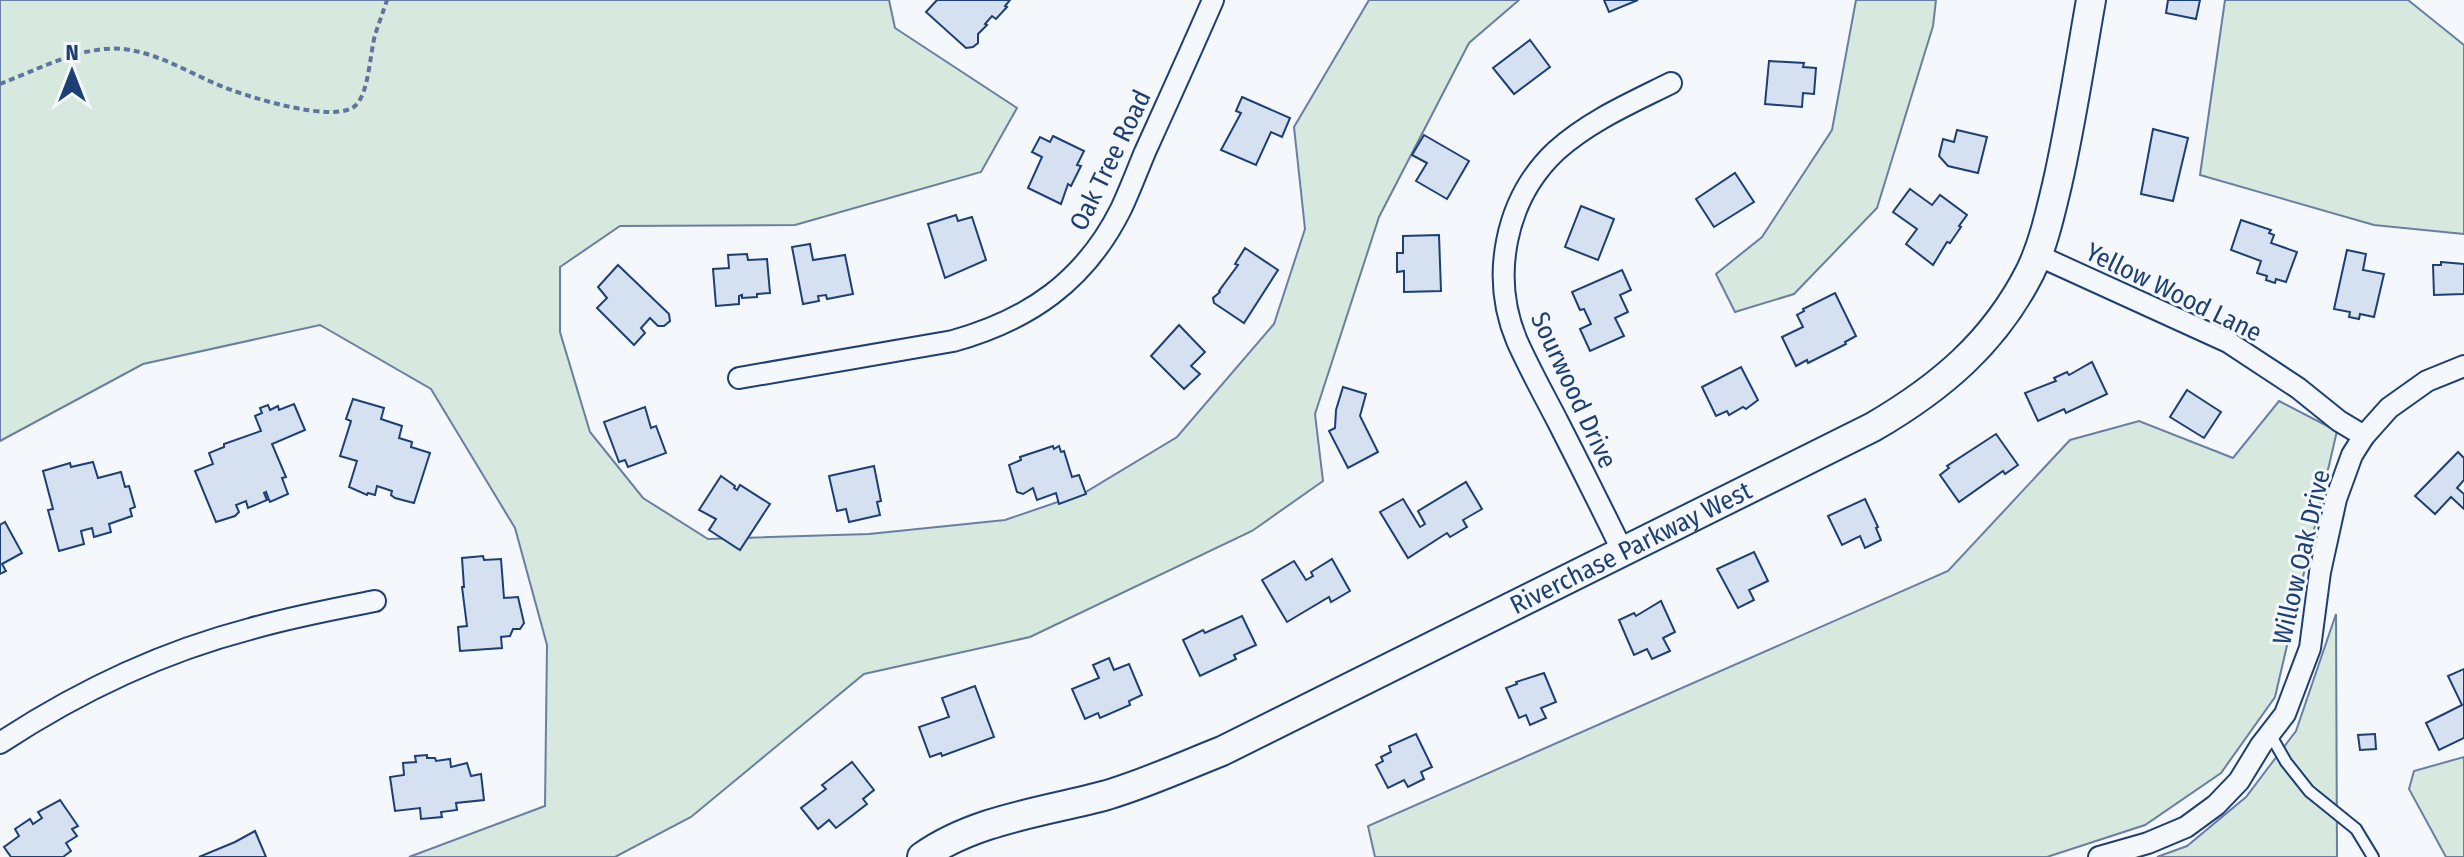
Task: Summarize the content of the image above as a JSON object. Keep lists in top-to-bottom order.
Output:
{
  "streets": {
    "street": [
      "Oak Tree Road",
      "Yellow Wood Lane",
      "Sourwood Drive",
      "Riverchase Parkway West",
      "Willow Oak Drive"
    ]
  },
  "crossings": [
    ["Yellow Wood Lane", "Riverchase Parkway West"],
    ["Yellow Wood Lane", "Willow Oak Drive"],
    ["Sourwood Drive", "Riverchase Parkway West"]
  ],
  "north": "top"
}
